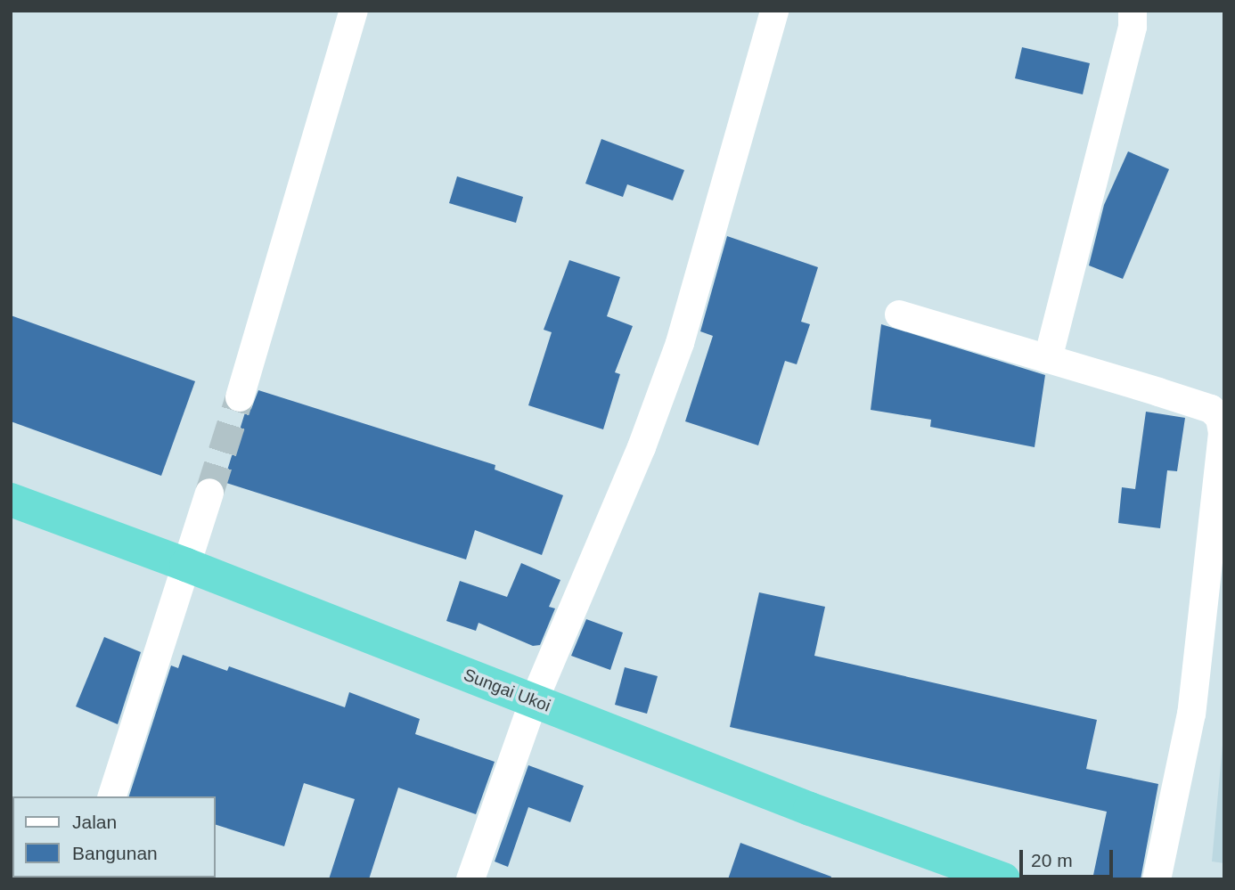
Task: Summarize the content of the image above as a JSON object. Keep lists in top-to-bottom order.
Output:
{
  "streets": {
    "highway": ["Sungai Ukoi"]
  },
  "legend": ["Jalan", "Bangunan"],
  "scale_bar": "20 m"
}
